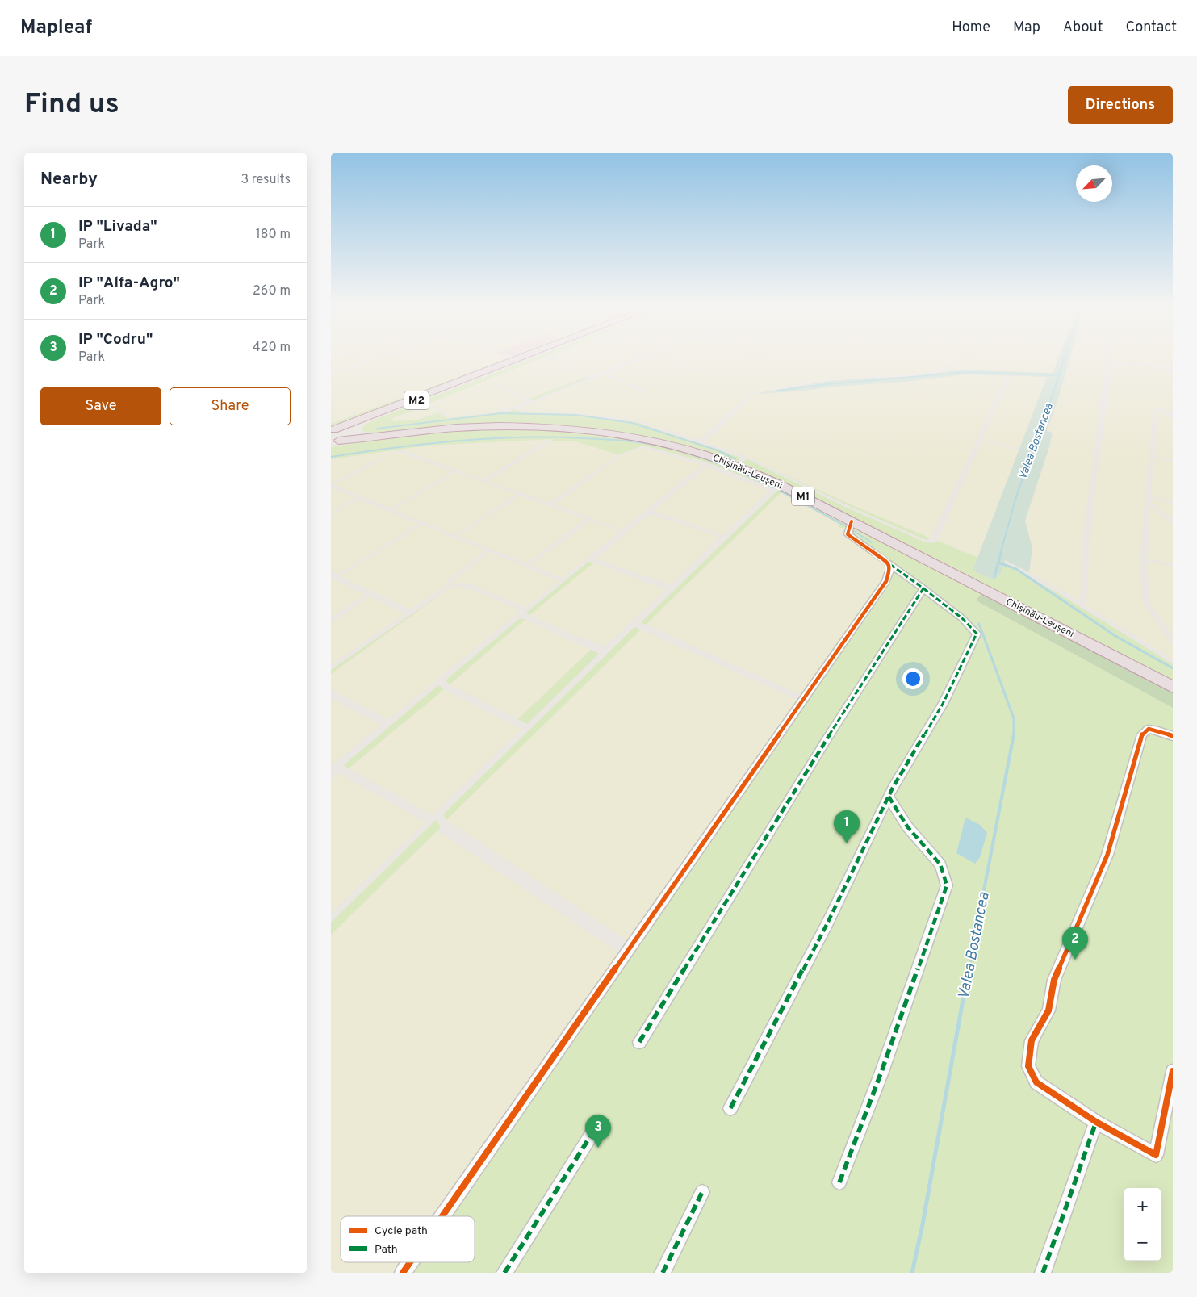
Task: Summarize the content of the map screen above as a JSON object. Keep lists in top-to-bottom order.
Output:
{
  "streets": {
    "highway": ["M2", "Chișinău-Leușeni", "M1"]
  },
  "crossings": [
    ["M2", "M1"],
    ["Chișinău-Leușeni", "M1"]
  ],
  "water": ["Valea Bostancea"],
  "legend": ["Cycle path", "Path"],
  "north": "bottom left",
  "page": {
    "header": "Mapleaf",
    "nav": [
      "Home",
      "Map",
      "About",
      "Contact"
    ],
    "buttons": [
      "Directions",
      ["Save", "Share"]
    ],
    "title": "Find us",
    "heading": ["Nearby", "3 results"],
    "list": [
      {
        "mark": "1",
        "name": "IP \"Livada\"",
        "note": "Park",
        "value": "180 m"
      },
      {
        "mark": "2",
        "name": "IP \"Alfa-Agro\"",
        "note": "Park",
        "value": "260 m"
      },
      {
        "mark": "3",
        "name": "IP \"Codru\"",
        "note": "Park",
        "value": "420 m"
      }
    ],
    "pins": ["1", "2", "3"],
    "map_buttons": ["+", "−"]
  }
}
